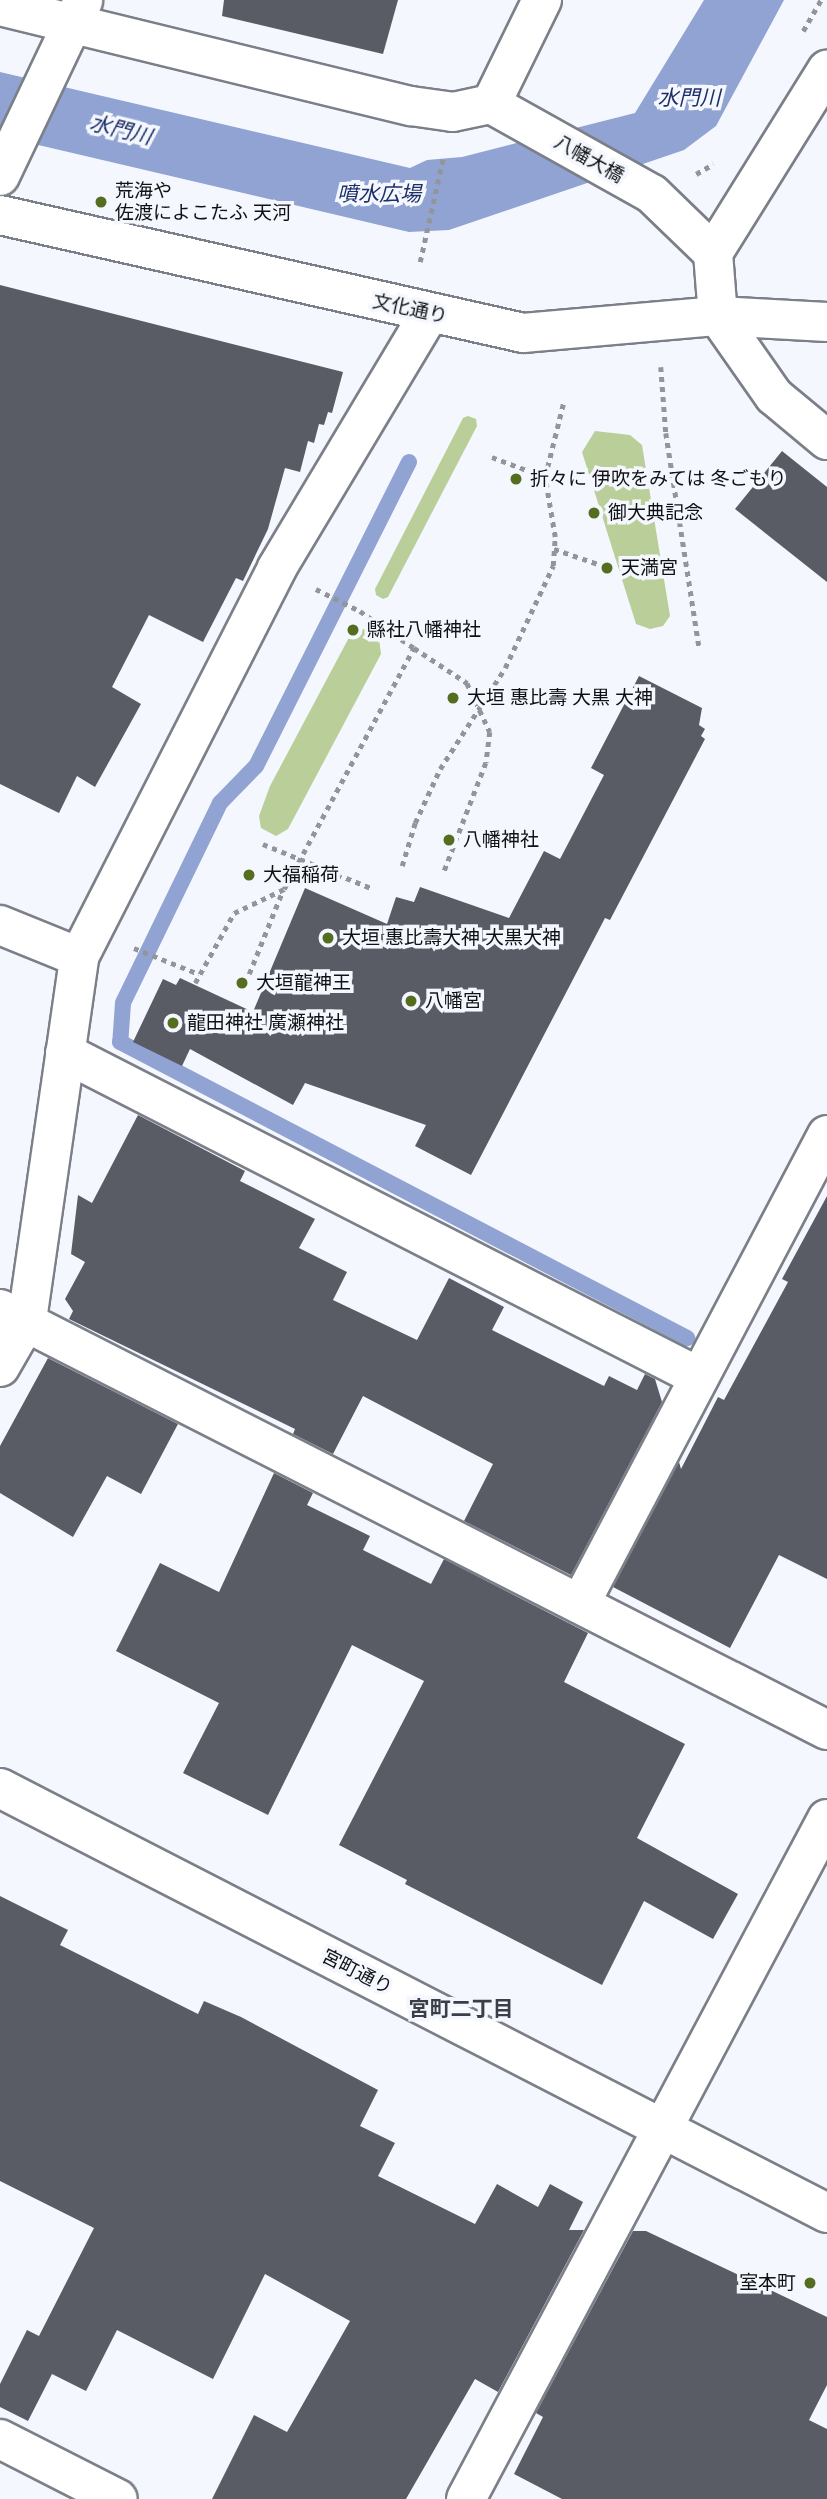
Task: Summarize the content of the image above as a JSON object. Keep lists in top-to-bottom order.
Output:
{
  "streets": {
    "street": ["八幡大橋", "文化通り", "宮町通り"]
  },
  "districts": ["宮町二丁目"],
  "water": ["水門川", "噴水広場"],
  "places": [
    "荒海や 佐渡によこたふ 天河",
    "折々に 伊吹をみては 冬ごもり",
    "御大典記念",
    "天満宮",
    "縣社八幡神社",
    "大垣 惠比壽 大黒 大神",
    "八幡神社",
    "大福稲荷",
    "大垣 惠比壽大神 大黒大神",
    "大垣龍神王",
    "八幡宮",
    "龍田神社 廣瀬神社",
    "室本町"
  ]
}
